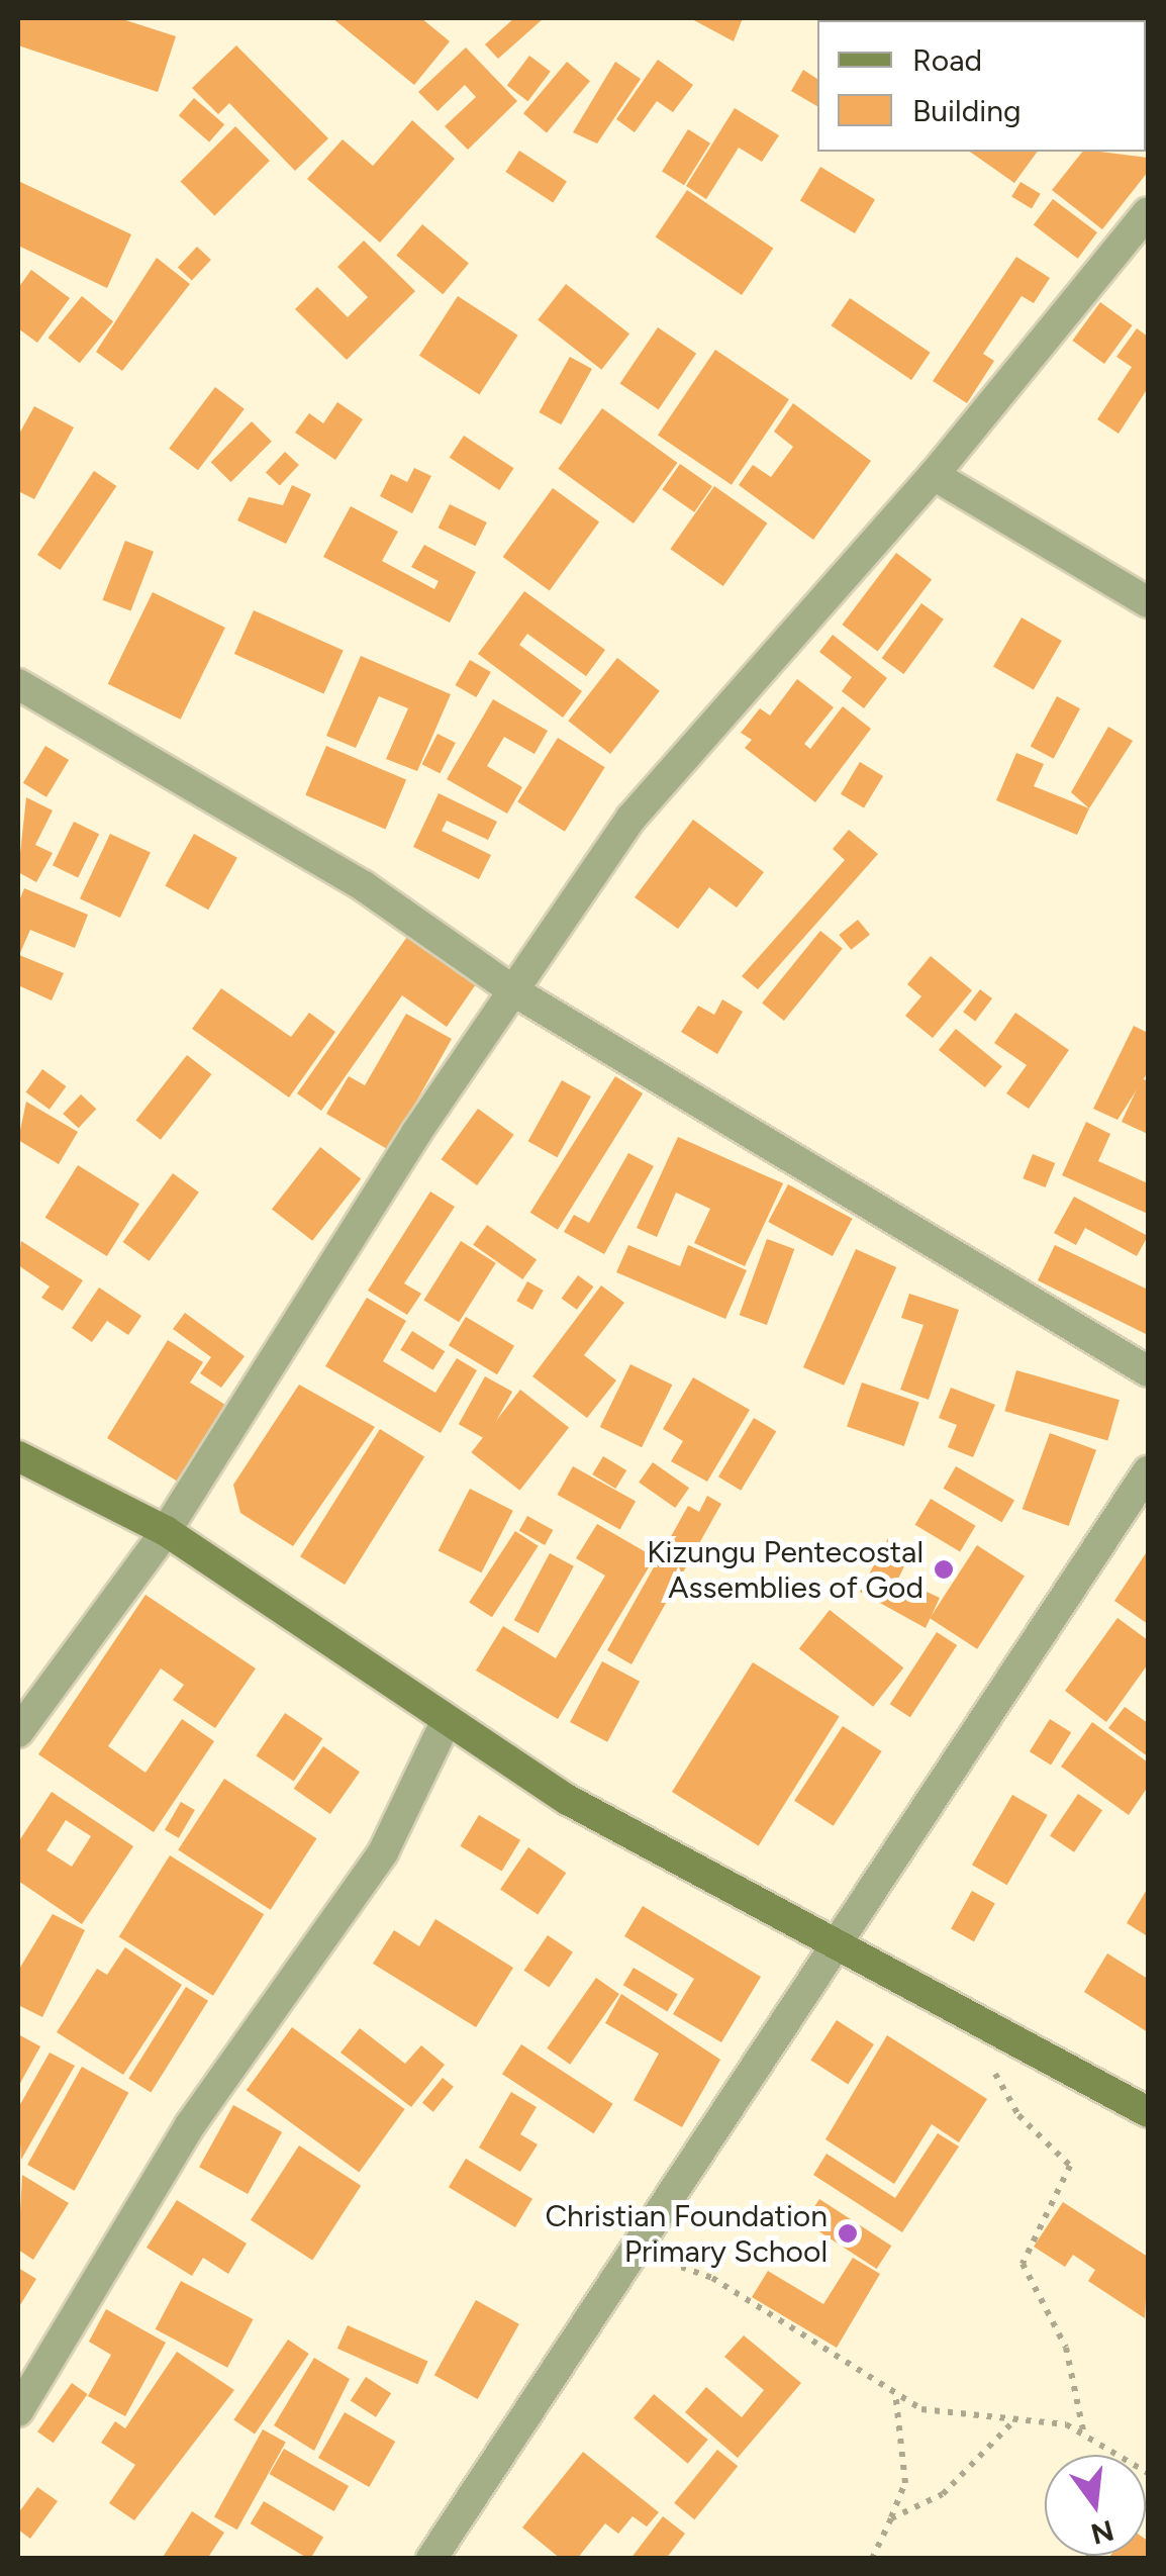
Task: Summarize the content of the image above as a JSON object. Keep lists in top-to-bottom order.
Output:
{
  "places": ["Kizungu Pentecostal Assemblies of God", "Christian Foundation Primary School"],
  "legend": ["Road", "Building"],
  "north": "bottom"
}
